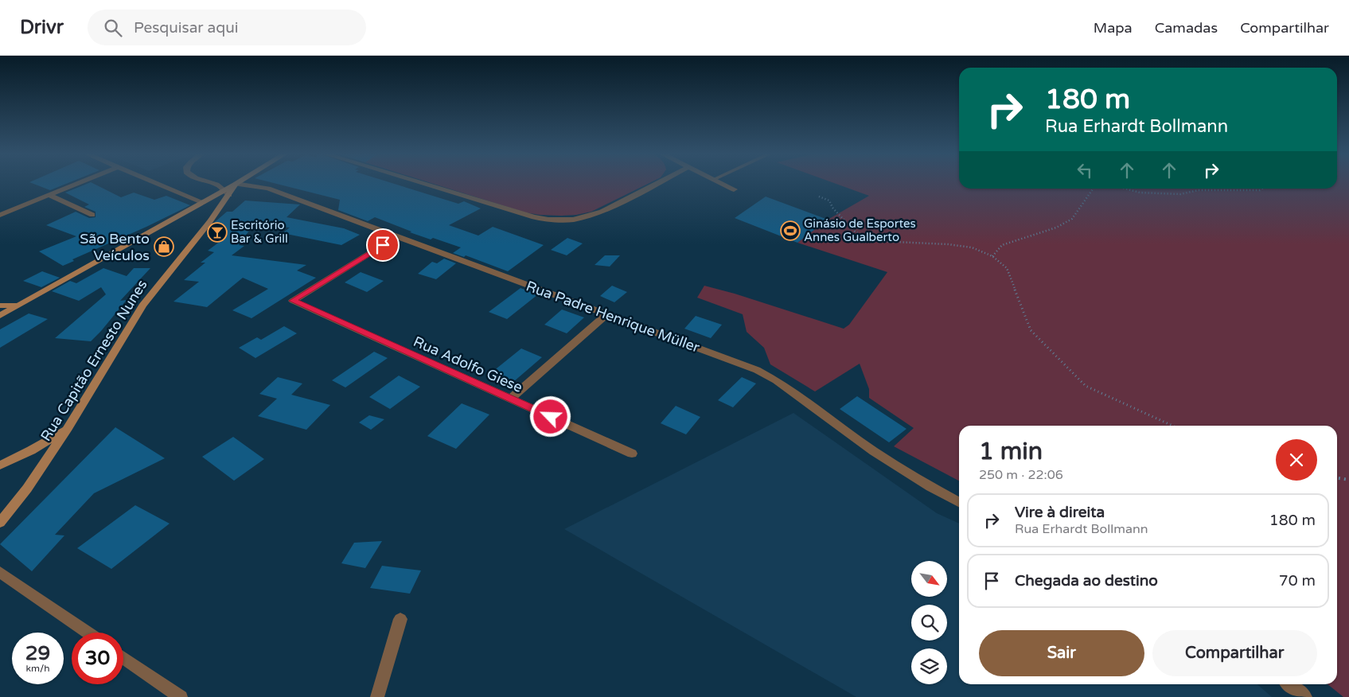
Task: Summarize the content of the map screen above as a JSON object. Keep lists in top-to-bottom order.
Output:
{
  "streets": {
    "main road": ["Rua Capitão Ernesto Nunes"],
    "street": ["Rua Padre Henrique Müller", "Rua Adolfo Giese"]
  },
  "crossings": [
    ["Rua Padre Henrique Müller", "Rua Adolfo Giese"]
  ],
  "places": {
    "sports": ["Ginásio de Esportes Annes Gualberto"],
    "bar": ["Escritório Bar & Grill"],
    "shop": ["São Bento Veículos"]
  },
  "north": "bottom right",
  "page": {
    "header": "Drivr",
    "search": "Pesquisar aqui",
    "nav": ["Mapa", "Camadas", "Compartilhar"],
    "turn": ["180 m", "Rua Erhardt Bollmann"],
    "heading": ["1 min", "250 m · 22:06"],
    "list": [
      {
        "name": "Vire à direita",
        "note": "Rua Erhardt Bollmann",
        "value": "180 m"
      },
      {
        "name": "Chegada ao destino",
        "value": "70 m"
      }
    ],
    "buttons": ["Sair", "Compartilhar"],
    "speed": "29 km/h",
    "limit": "30"
  }
}
